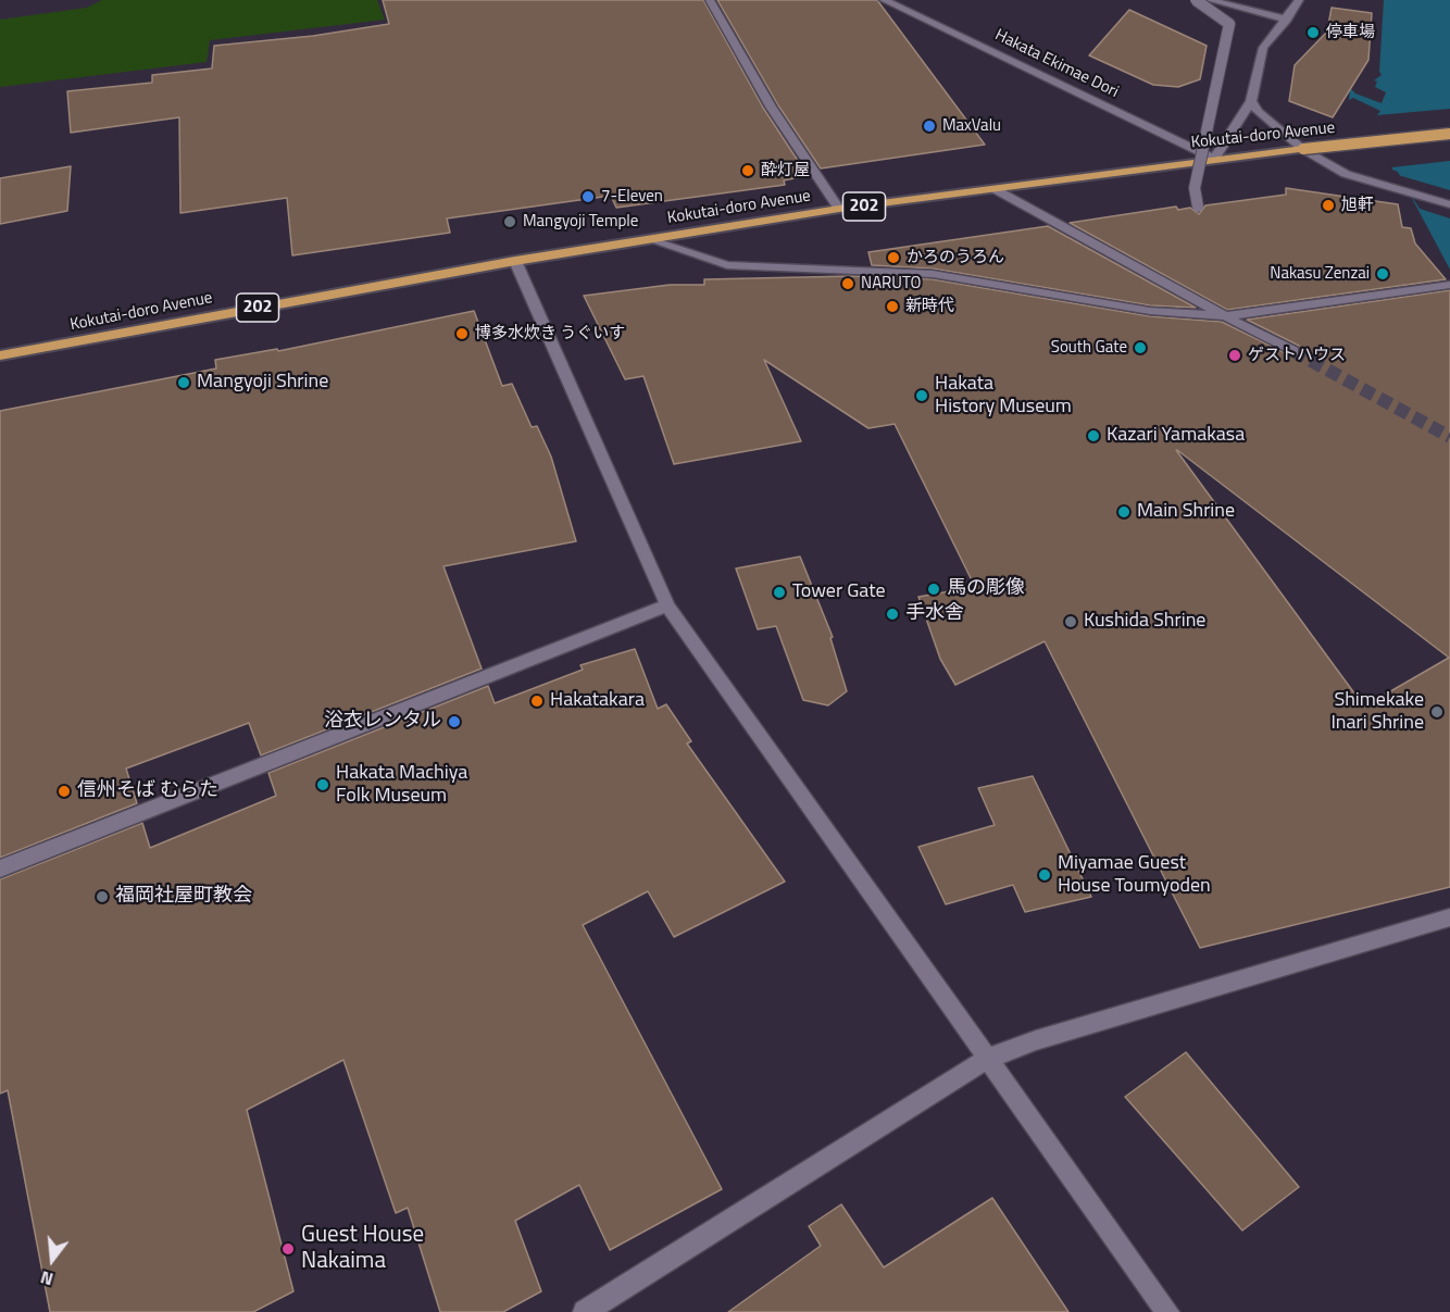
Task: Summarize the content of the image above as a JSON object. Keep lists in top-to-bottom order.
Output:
{
  "streets": {
    "highway": ["Kokutai-doro Avenue", "202"],
    "street": ["Hakata Ekimae Dori"]
  },
  "crossings": [
    ["Hakata Ekimae Dori", "Kokutai-doro Avenue"]
  ],
  "places": [
    "停車場",
    "MaxValu",
    "酔灯屋",
    "7-Eleven",
    "旭軒",
    "Mangyoji Temple",
    "かろのうろん",
    "Nakasu Zenzai",
    "NARUTO",
    "新時代",
    "博多水炊き うぐいす",
    "South Gate",
    "ゲストハウス",
    "Mangyoji Shrine",
    "Hakata History Museum",
    "Kazari Yamakasa",
    "Main Shrine",
    "馬の彫像",
    "Tower Gate",
    "手水舎",
    "Kushida Shrine",
    "Hakatakara",
    "Shimekake Inari Shrine",
    "浴衣レンタル",
    "Hakata Machiya Folk Museum",
    "信州そば むらた",
    "Miyamae Guest House Toumyoden",
    "福岡社屋町教会",
    "Guest House Nakaima"
  ],
  "north": "bottom"
}
